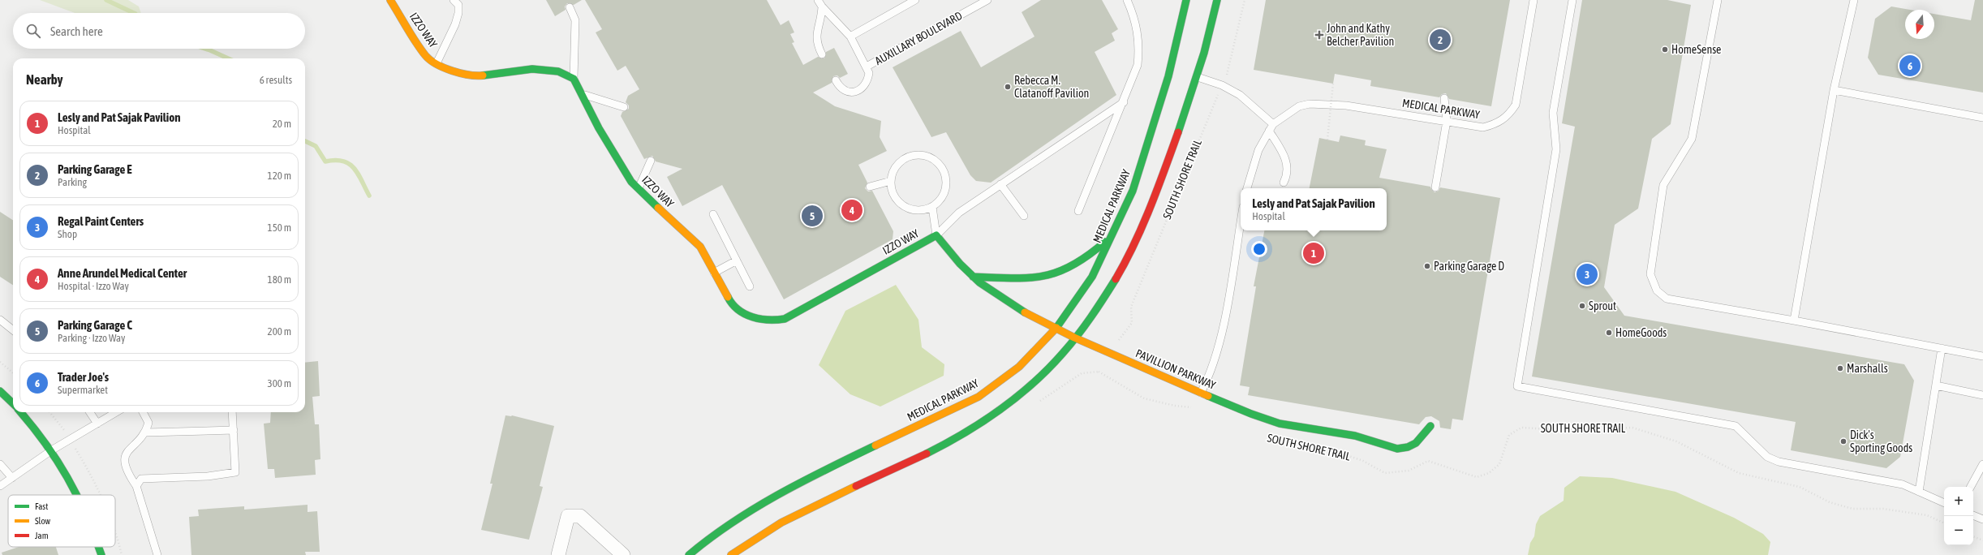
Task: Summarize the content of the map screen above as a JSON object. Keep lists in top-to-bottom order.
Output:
{
  "streets": {
    "main road": ["IZZO WAY", "MEDICAL PARKWAY", "PAVILLION PARKWAY"],
    "lane": ["AUXILLARY BOULEVARD"],
    "path": ["SOUTH SHORE TRAIL"]
  },
  "crossings": [
    ["IZZO WAY", "PAVILLION PARKWAY"],
    ["MEDICAL PARKWAY", "PAVILLION PARKWAY"],
    ["SOUTH SHORE TRAIL", "PAVILLION PARKWAY"]
  ],
  "places": {
    "health": ["John and Kathy Belcher Pavilion"],
    "other": [
      "HomeSense",
      "Rebecca M. Clatanoff Pavilion",
      "Parking Garage D",
      "Sprout",
      "HomeGoods",
      "Marshalls",
      "Dick's Sporting Goods"
    ]
  },
  "legend": ["Fast", "Slow", "Jam"],
  "north": "bottom",
  "page": {
    "search": "Search here",
    "pins": [
      "2",
      "6",
      "4",
      "5",
      "1",
      "3"
    ],
    "heading": ["Nearby", "6 results"],
    "list": [
      {
        "mark": "1",
        "name": "Lesly and Pat Sajak Pavilion",
        "note": "Hospital",
        "value": "20 m"
      },
      {
        "mark": "2",
        "name": "Parking Garage E",
        "note": "Parking",
        "value": "120 m"
      },
      {
        "mark": "3",
        "name": "Regal Paint Centers",
        "note": "Shop",
        "value": "150 m"
      },
      {
        "mark": "4",
        "name": "Anne Arundel Medical Center",
        "note": "Hospital · Izzo Way",
        "value": "180 m"
      },
      {
        "mark": "5",
        "name": "Parking Garage C",
        "note": "Parking · Izzo Way",
        "value": "200 m"
      },
      {
        "mark": "6",
        "name": "Trader Joe's",
        "note": "Supermarket",
        "value": "300 m"
      }
    ],
    "popup": ["Lesly and Pat Sajak Pavilion", "Hospital"],
    "map_buttons": ["+", "−"]
  }
}
